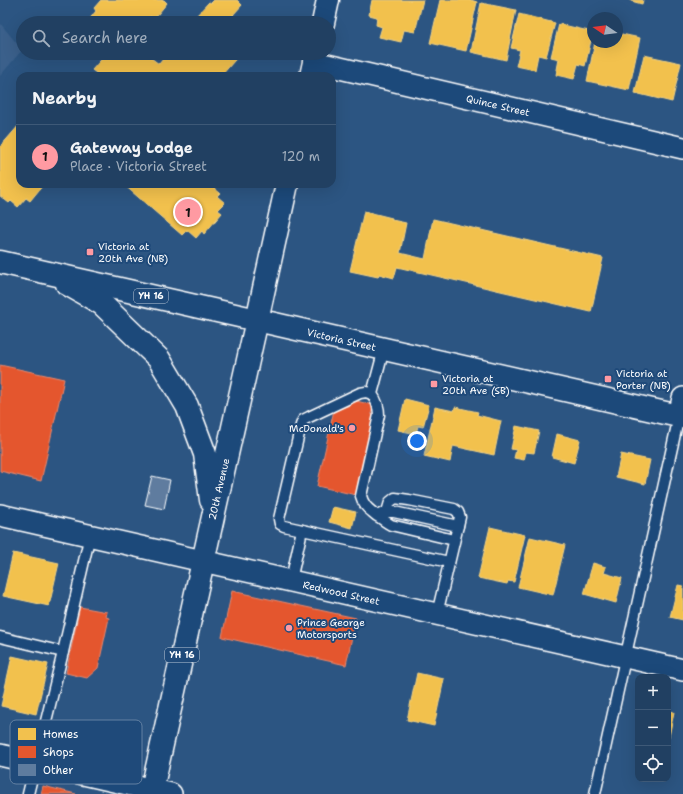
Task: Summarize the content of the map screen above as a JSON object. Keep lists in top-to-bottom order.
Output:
{
  "streets": {
    "main road": ["YH 16", "Victoria Street", "20th Avenue"],
    "street": ["Quince Street", "Redwood Street"]
  },
  "crossings": [
    ["Victoria Street", "20th Avenue"],
    ["20th Avenue", "Redwood Street"]
  ],
  "places": {
    "transit": ["Victoria at 20th Ave (NB)", "Victoria at Porter (NB)", "Victoria at 20th Ave (SB)"],
    "other": ["McDonald's", "Prince George Motorsports"]
  },
  "legend": ["Homes", "Shops", "Other"],
  "north": "left",
  "page": {
    "search": "Search here",
    "heading": "Nearby",
    "list": [
      {
        "mark": "1",
        "name": "Gateway Lodge",
        "note": "Place · Victoria Street",
        "value": "120 m"
      }
    ],
    "pins": "1",
    "map_buttons": ["+", "−"]
  }
}
